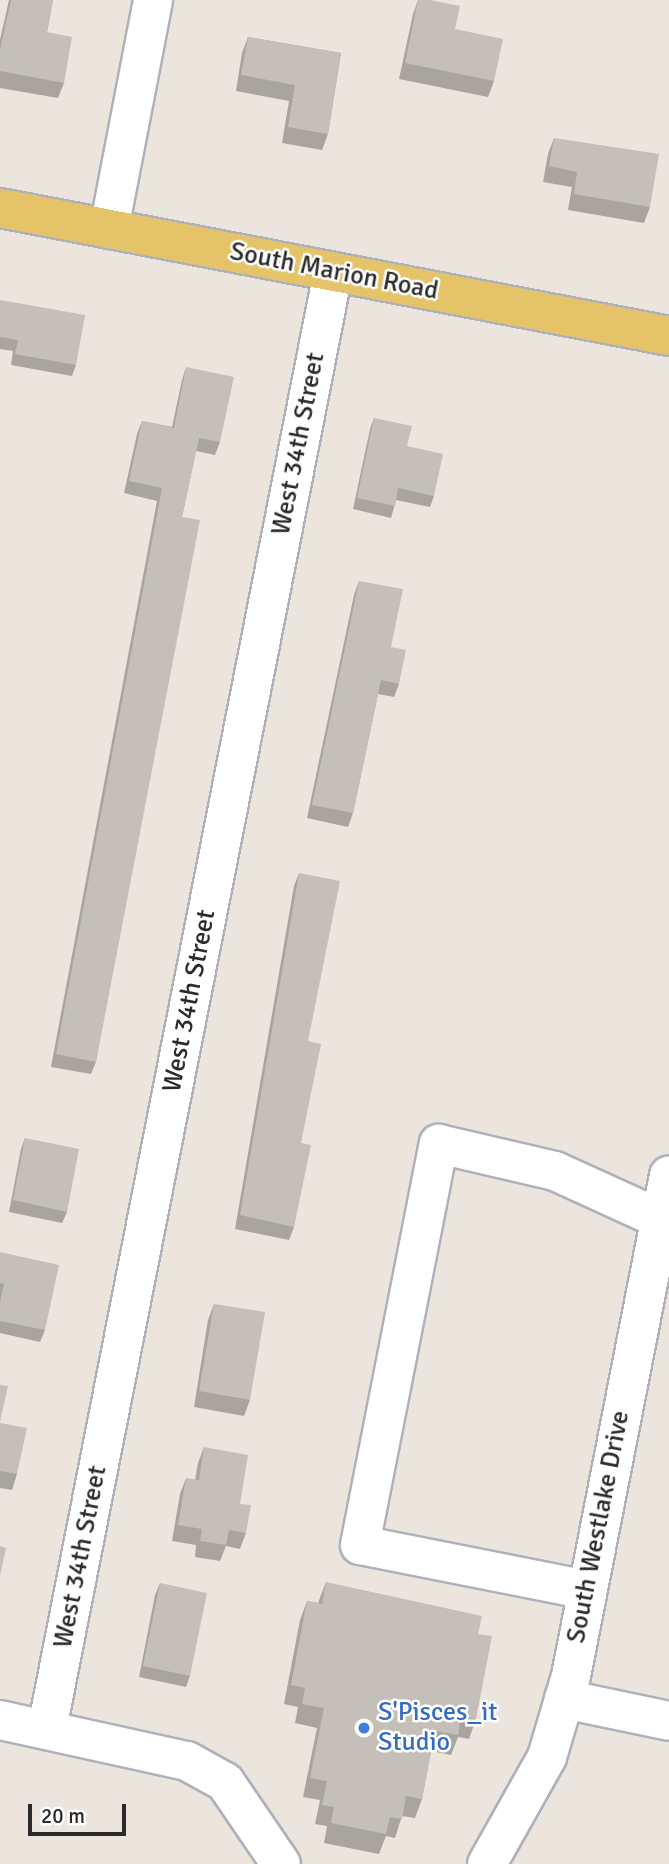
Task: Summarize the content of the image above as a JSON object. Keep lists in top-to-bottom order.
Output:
{
  "streets": {
    "main road": ["South Marion Road"],
    "street": ["West 34th Street", "South Westlake Drive"]
  },
  "crossings": [
    ["South Marion Road", "West 34th Street"]
  ],
  "places": ["S'Pisces_it Studio"],
  "scale_bar": "20 m"
}
